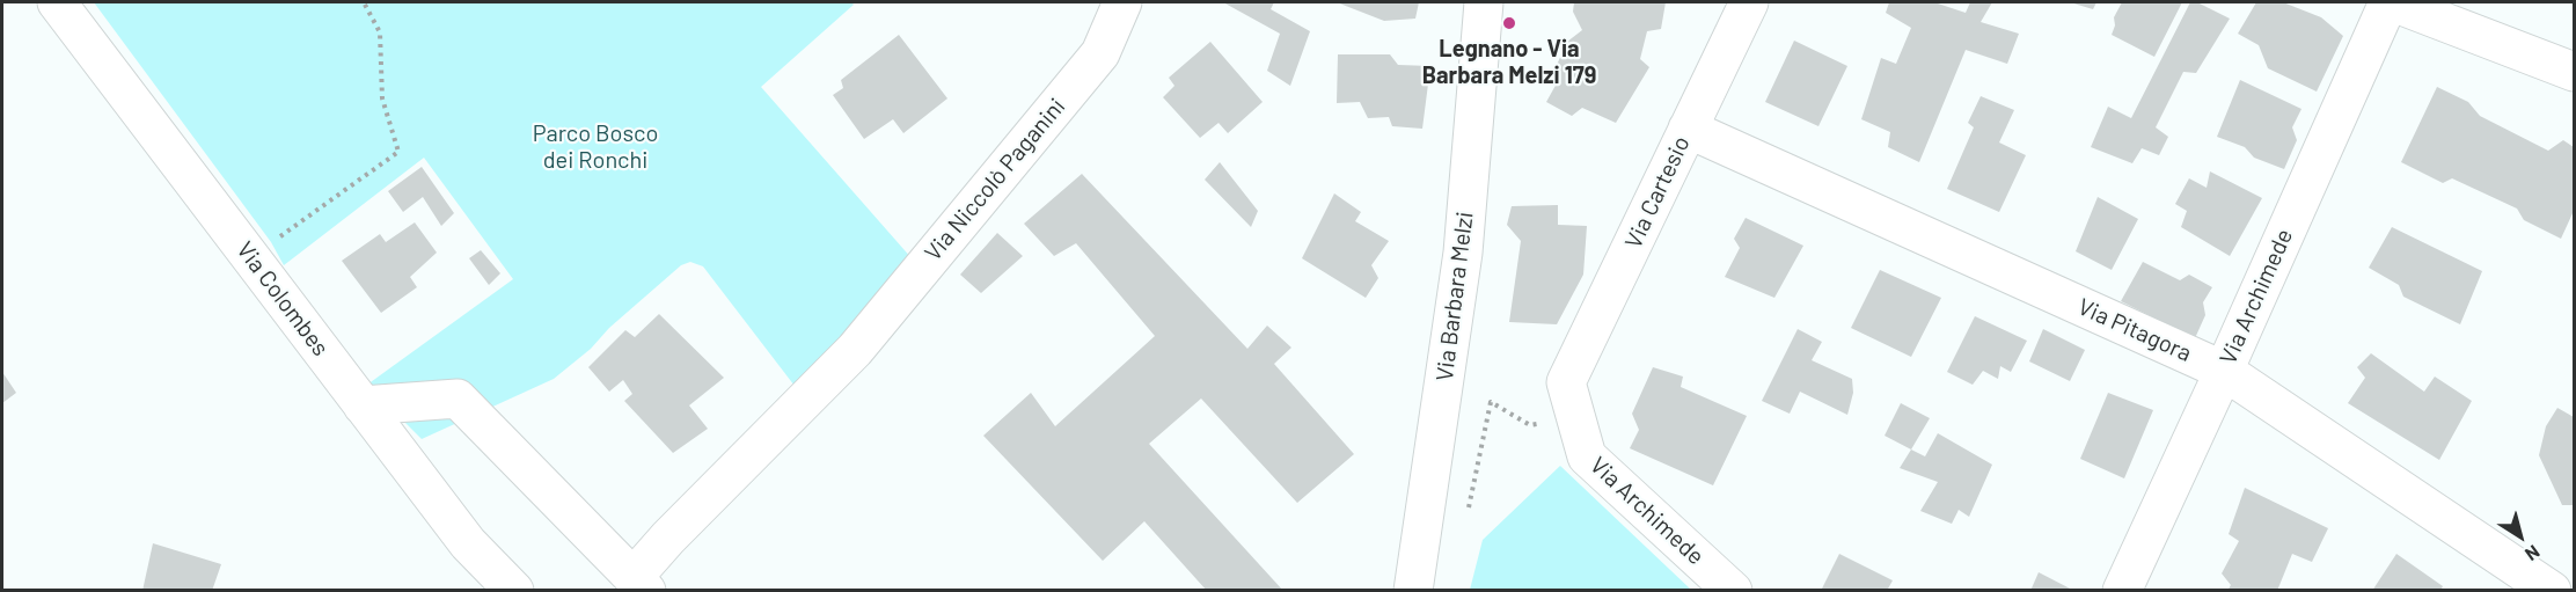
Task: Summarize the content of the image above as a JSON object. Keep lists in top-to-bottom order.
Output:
{
  "streets": {
    "street": [
      "Via Niccolò Paganini",
      "Via Cartesio",
      "Via Barbara Melzi",
      "Via Archimede",
      "Via Colombes",
      "Via Pitagora"
    ]
  },
  "crossings": [
    ["Via Cartesio", "Via Archimede"],
    ["Via Cartesio", "Via Pitagora"],
    ["Via Archimede", "Via Pitagora"]
  ],
  "parks": ["Parco Bosco dei Ronchi"],
  "places": ["Legnano - Via Barbara Melzi 179"],
  "north": "bottom right"
}
